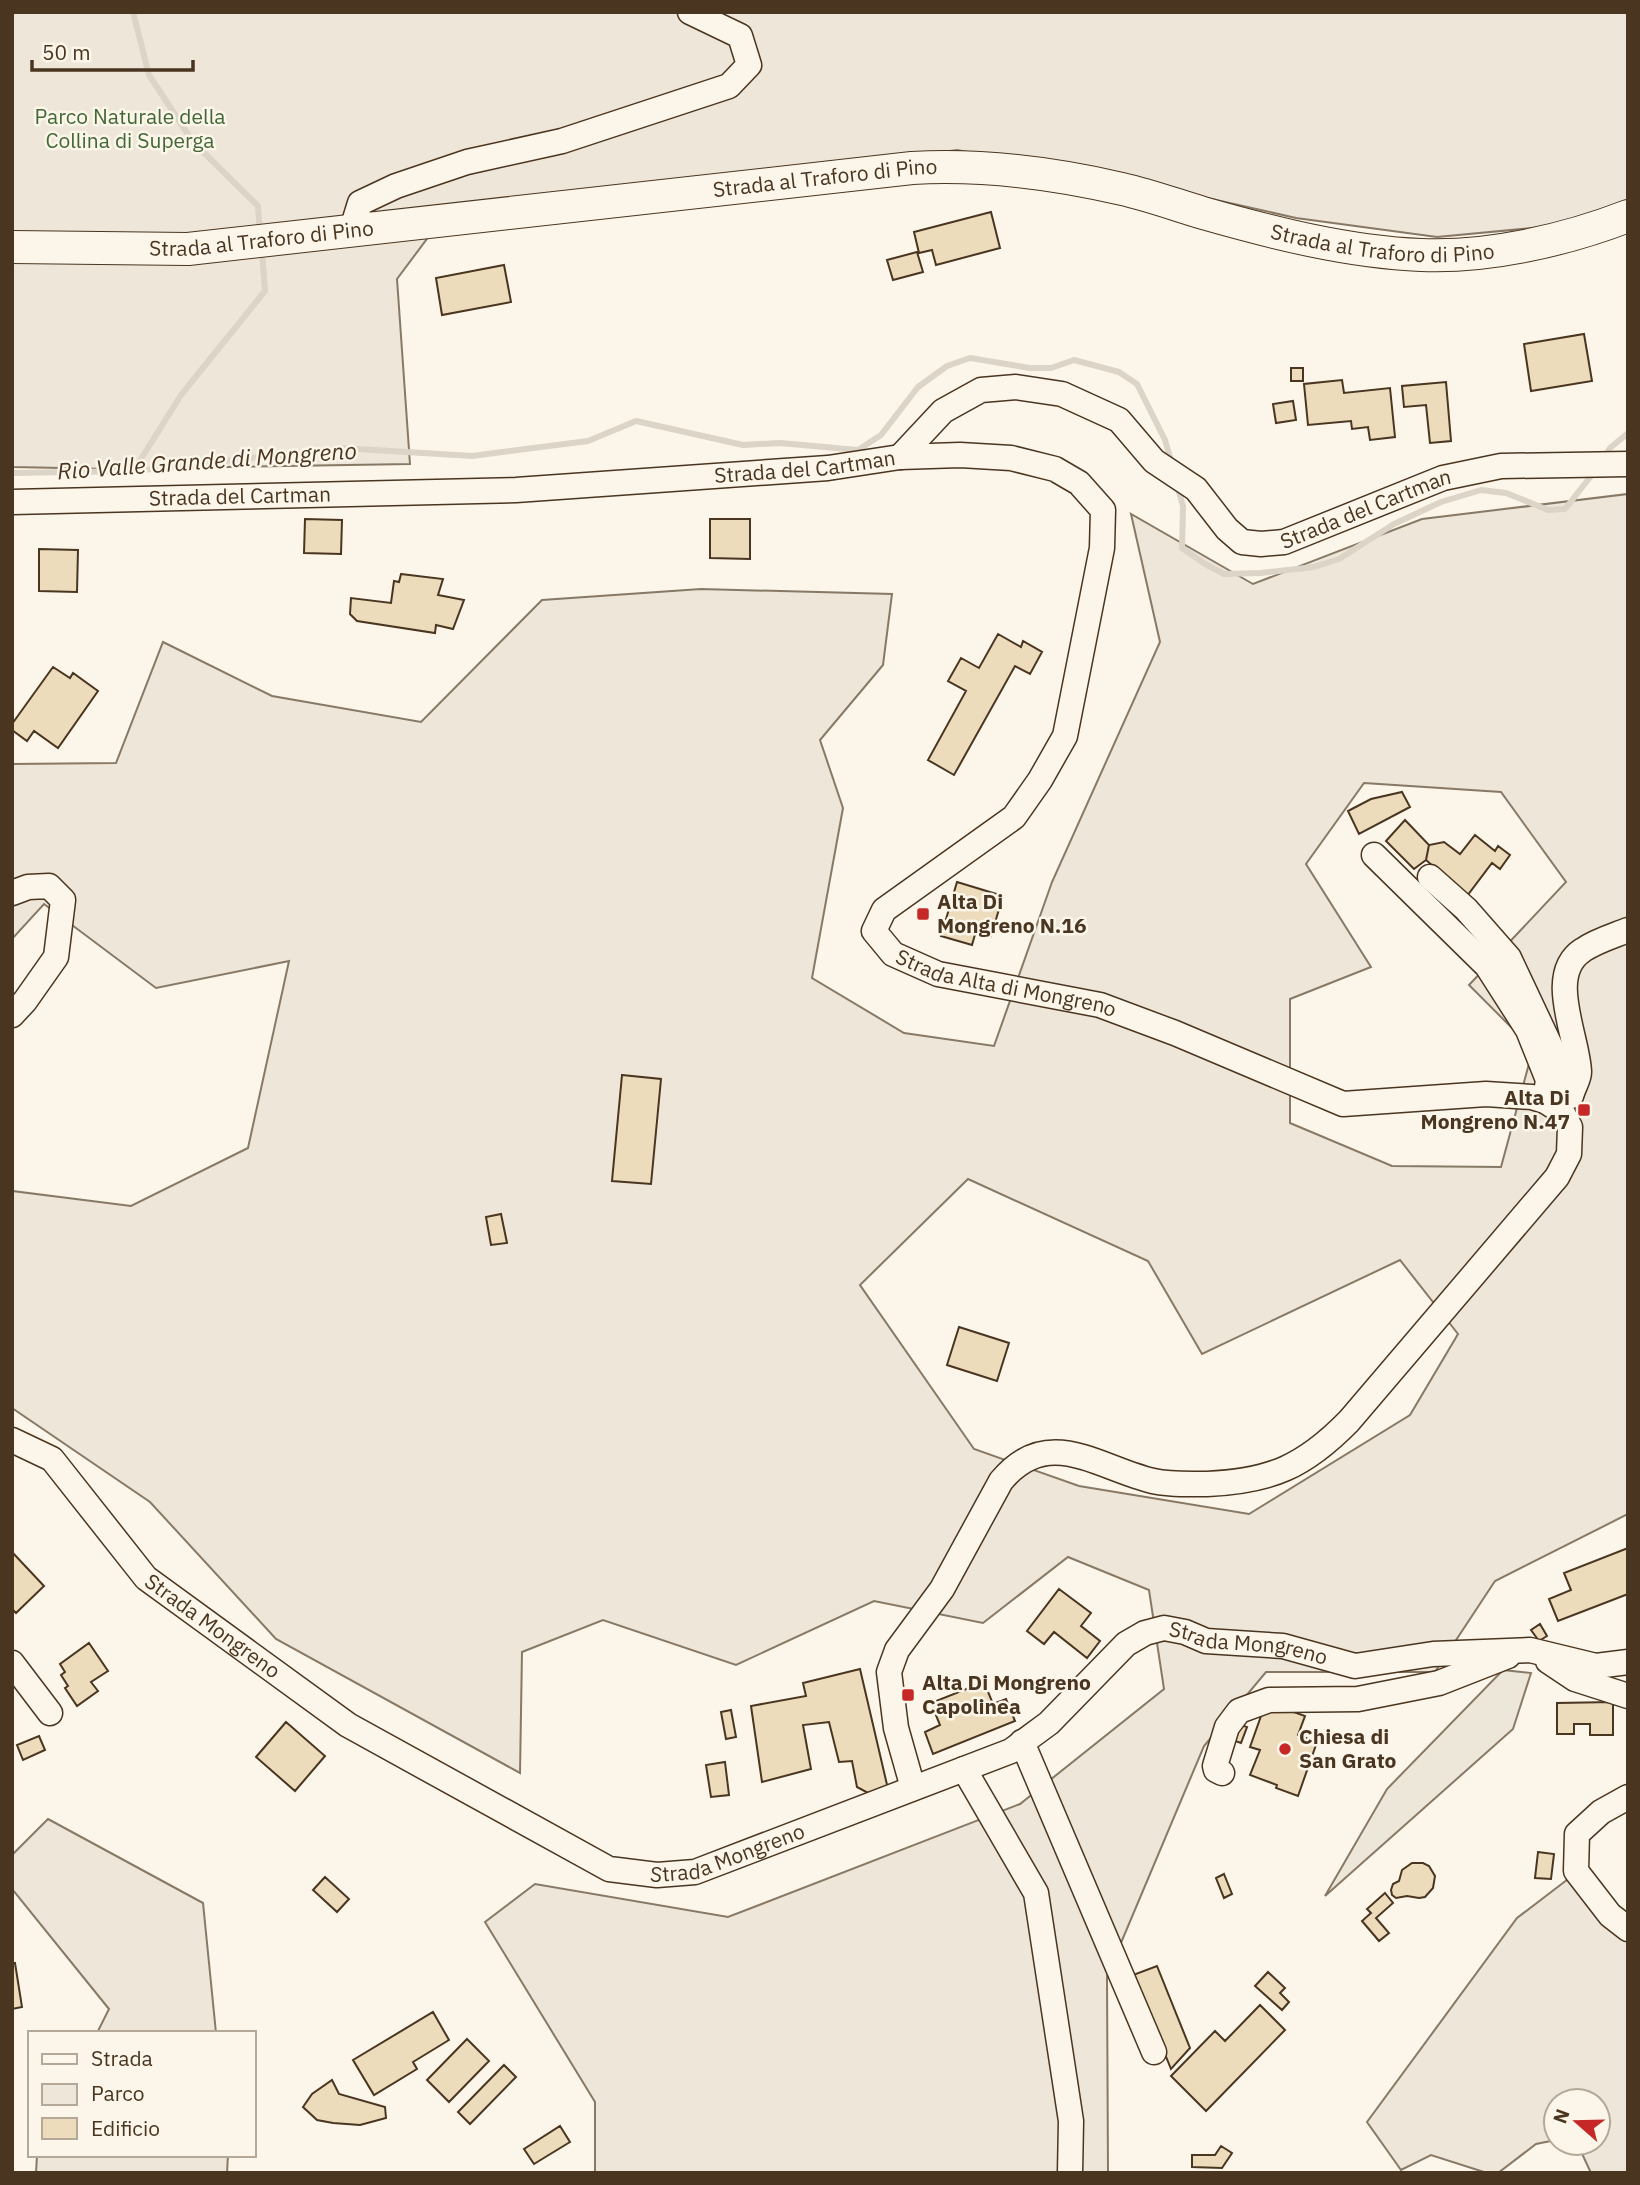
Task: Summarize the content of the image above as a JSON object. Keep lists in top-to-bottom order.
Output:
{
  "streets": {
    "main road": ["Strada al Traforo di Pino"],
    "street": ["Strada del Cartman", "Strada Alta di Mongreno", "Strada Mongreno"]
  },
  "crossings": [
    ["Strada del Cartman", "Strada Alta di Mongreno"]
  ],
  "water": ["Rio Valle Grande di Mongreno"],
  "parks": ["Parco Naturale della Collina di Superga"],
  "places": {
    "transit": ["Alta Di Mongreno N.16", "Alta Di Mongreno N.47", "Alta Di Mongreno Capolinea"],
    "other": ["Chiesa di San Grato"]
  },
  "legend": ["Strada", "Parco", "Edificio"],
  "scale_bar": "50 m",
  "north": "left"
}
